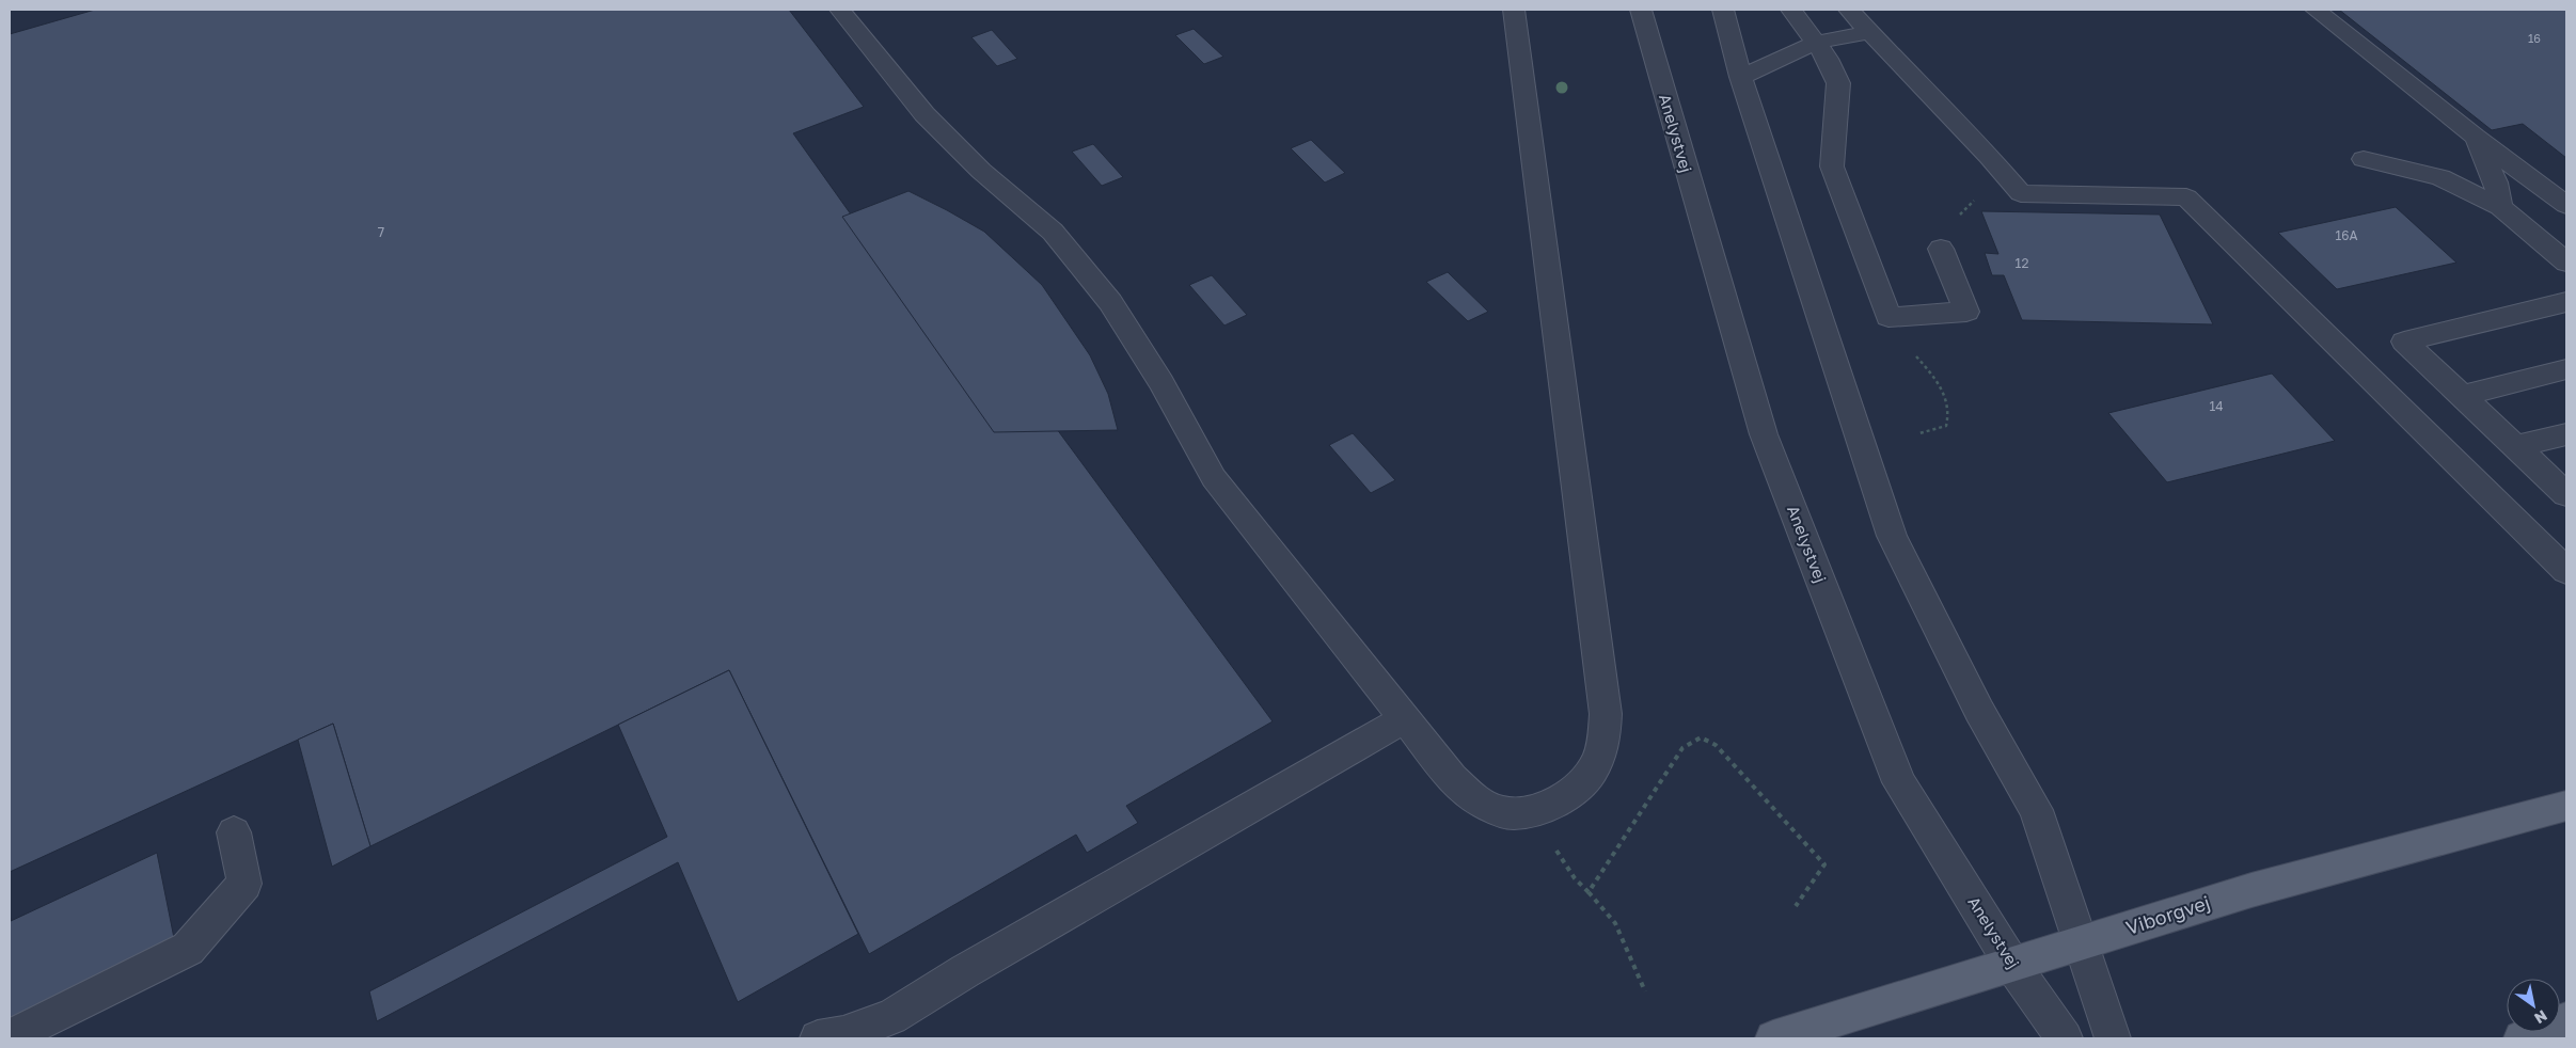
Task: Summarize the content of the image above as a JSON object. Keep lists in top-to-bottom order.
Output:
{
  "streets": {
    "main road": ["Viborgvej"],
    "street": ["Anelystvej"]
  },
  "crossings": [
    ["Anelystvej", "Viborgvej"]
  ],
  "house_numbers": [
    "16",
    "7",
    "16A",
    "12",
    "14"
  ],
  "north": "bottom right"
}
